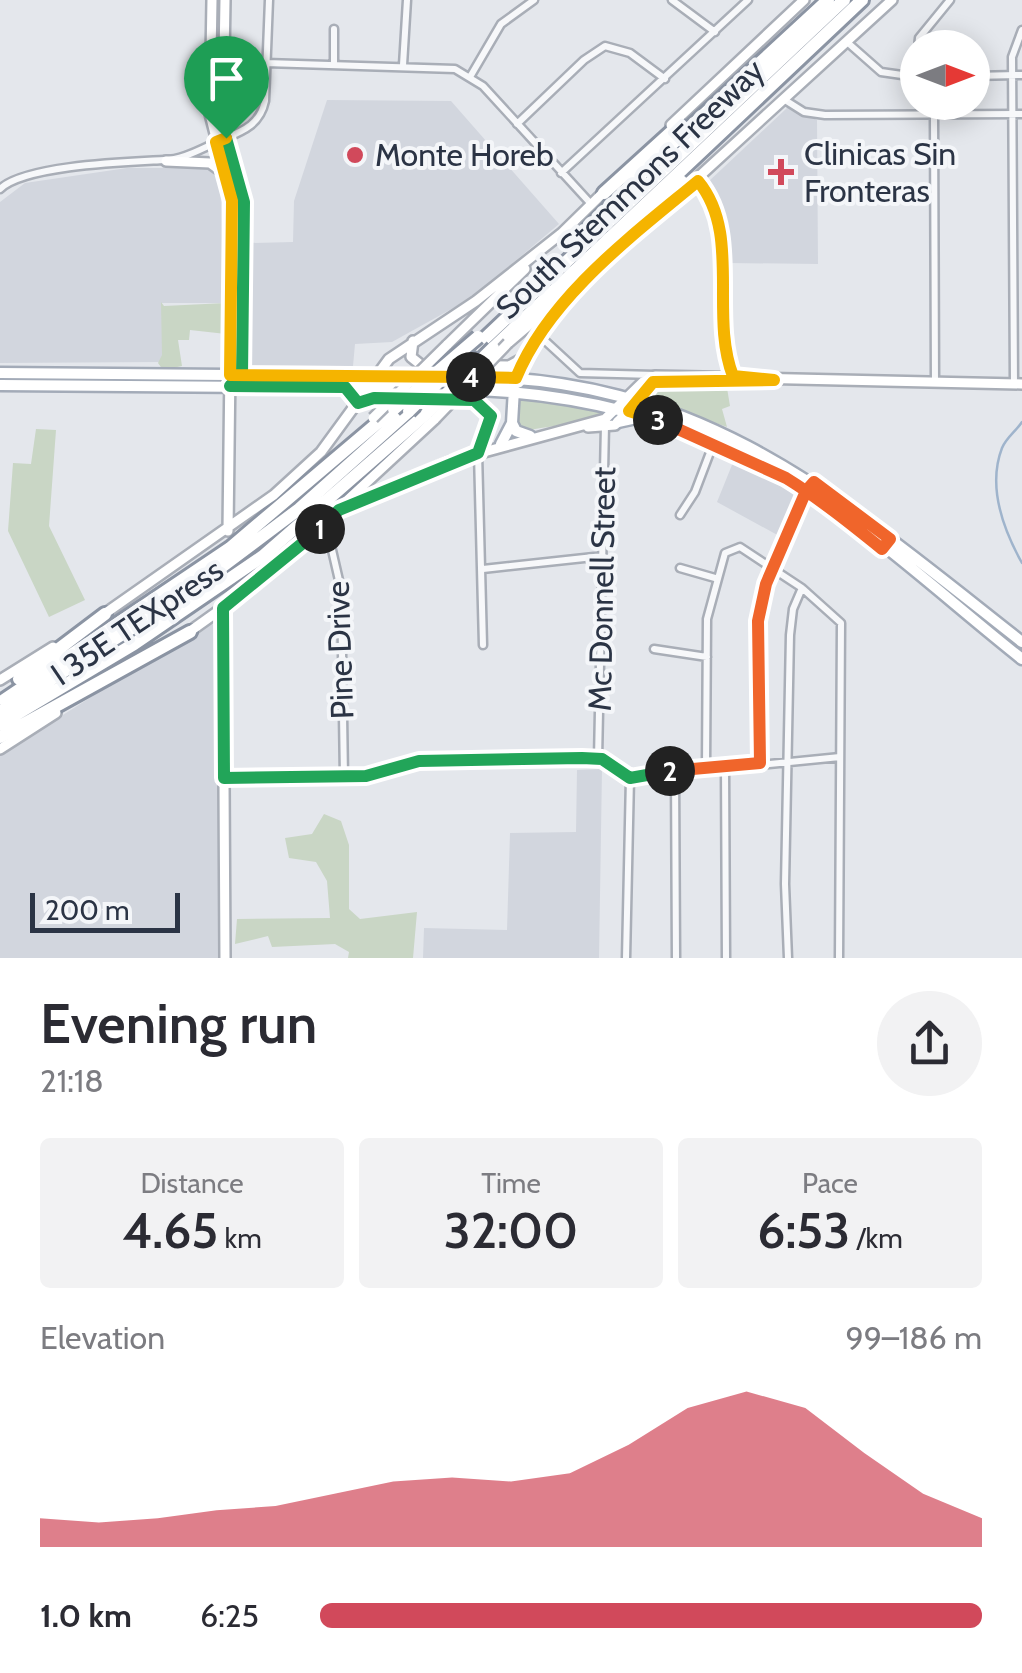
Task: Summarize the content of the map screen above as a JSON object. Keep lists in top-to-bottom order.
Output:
{
  "streets": {
    "highway": ["South Stemmons Freeway", "I 35E TEXpress"],
    "street": ["Mc Donnell Street", "Pine Drive"]
  },
  "crossings": [
    ["South Stemmons Freeway", "I 35E TEXpress"],
    ["South Stemmons Freeway", "Pine Drive"]
  ],
  "places": {
    "other": ["Monte Horeb"],
    "health": ["Clinicas Sin Fronteras"]
  },
  "scale_bar": "200 m",
  "north": "right",
  "page": {
    "pins": [
      "4",
      "3",
      "1",
      "2"
    ],
    "scale": "200 m",
    "heading": ["Evening run", "21:18"],
    "stats": [
      ["Distance", "4.65 km"],
      ["Time", "32:00"],
      ["Pace", "6:53 /km"]
    ],
    "chart": ["Elevation", "99–186 m"],
    "list": [
      {
        "name": "1.0 km",
        "note": "6:25"
      }
    ]
  }
}
